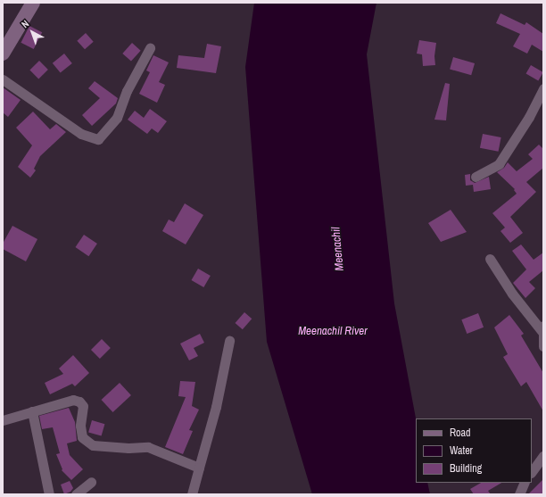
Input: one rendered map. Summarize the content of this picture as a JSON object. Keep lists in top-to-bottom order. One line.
{"water":["Meenachil","Meenachil River"],"legend":["Road","Water","Building"],"north":"top left"}
